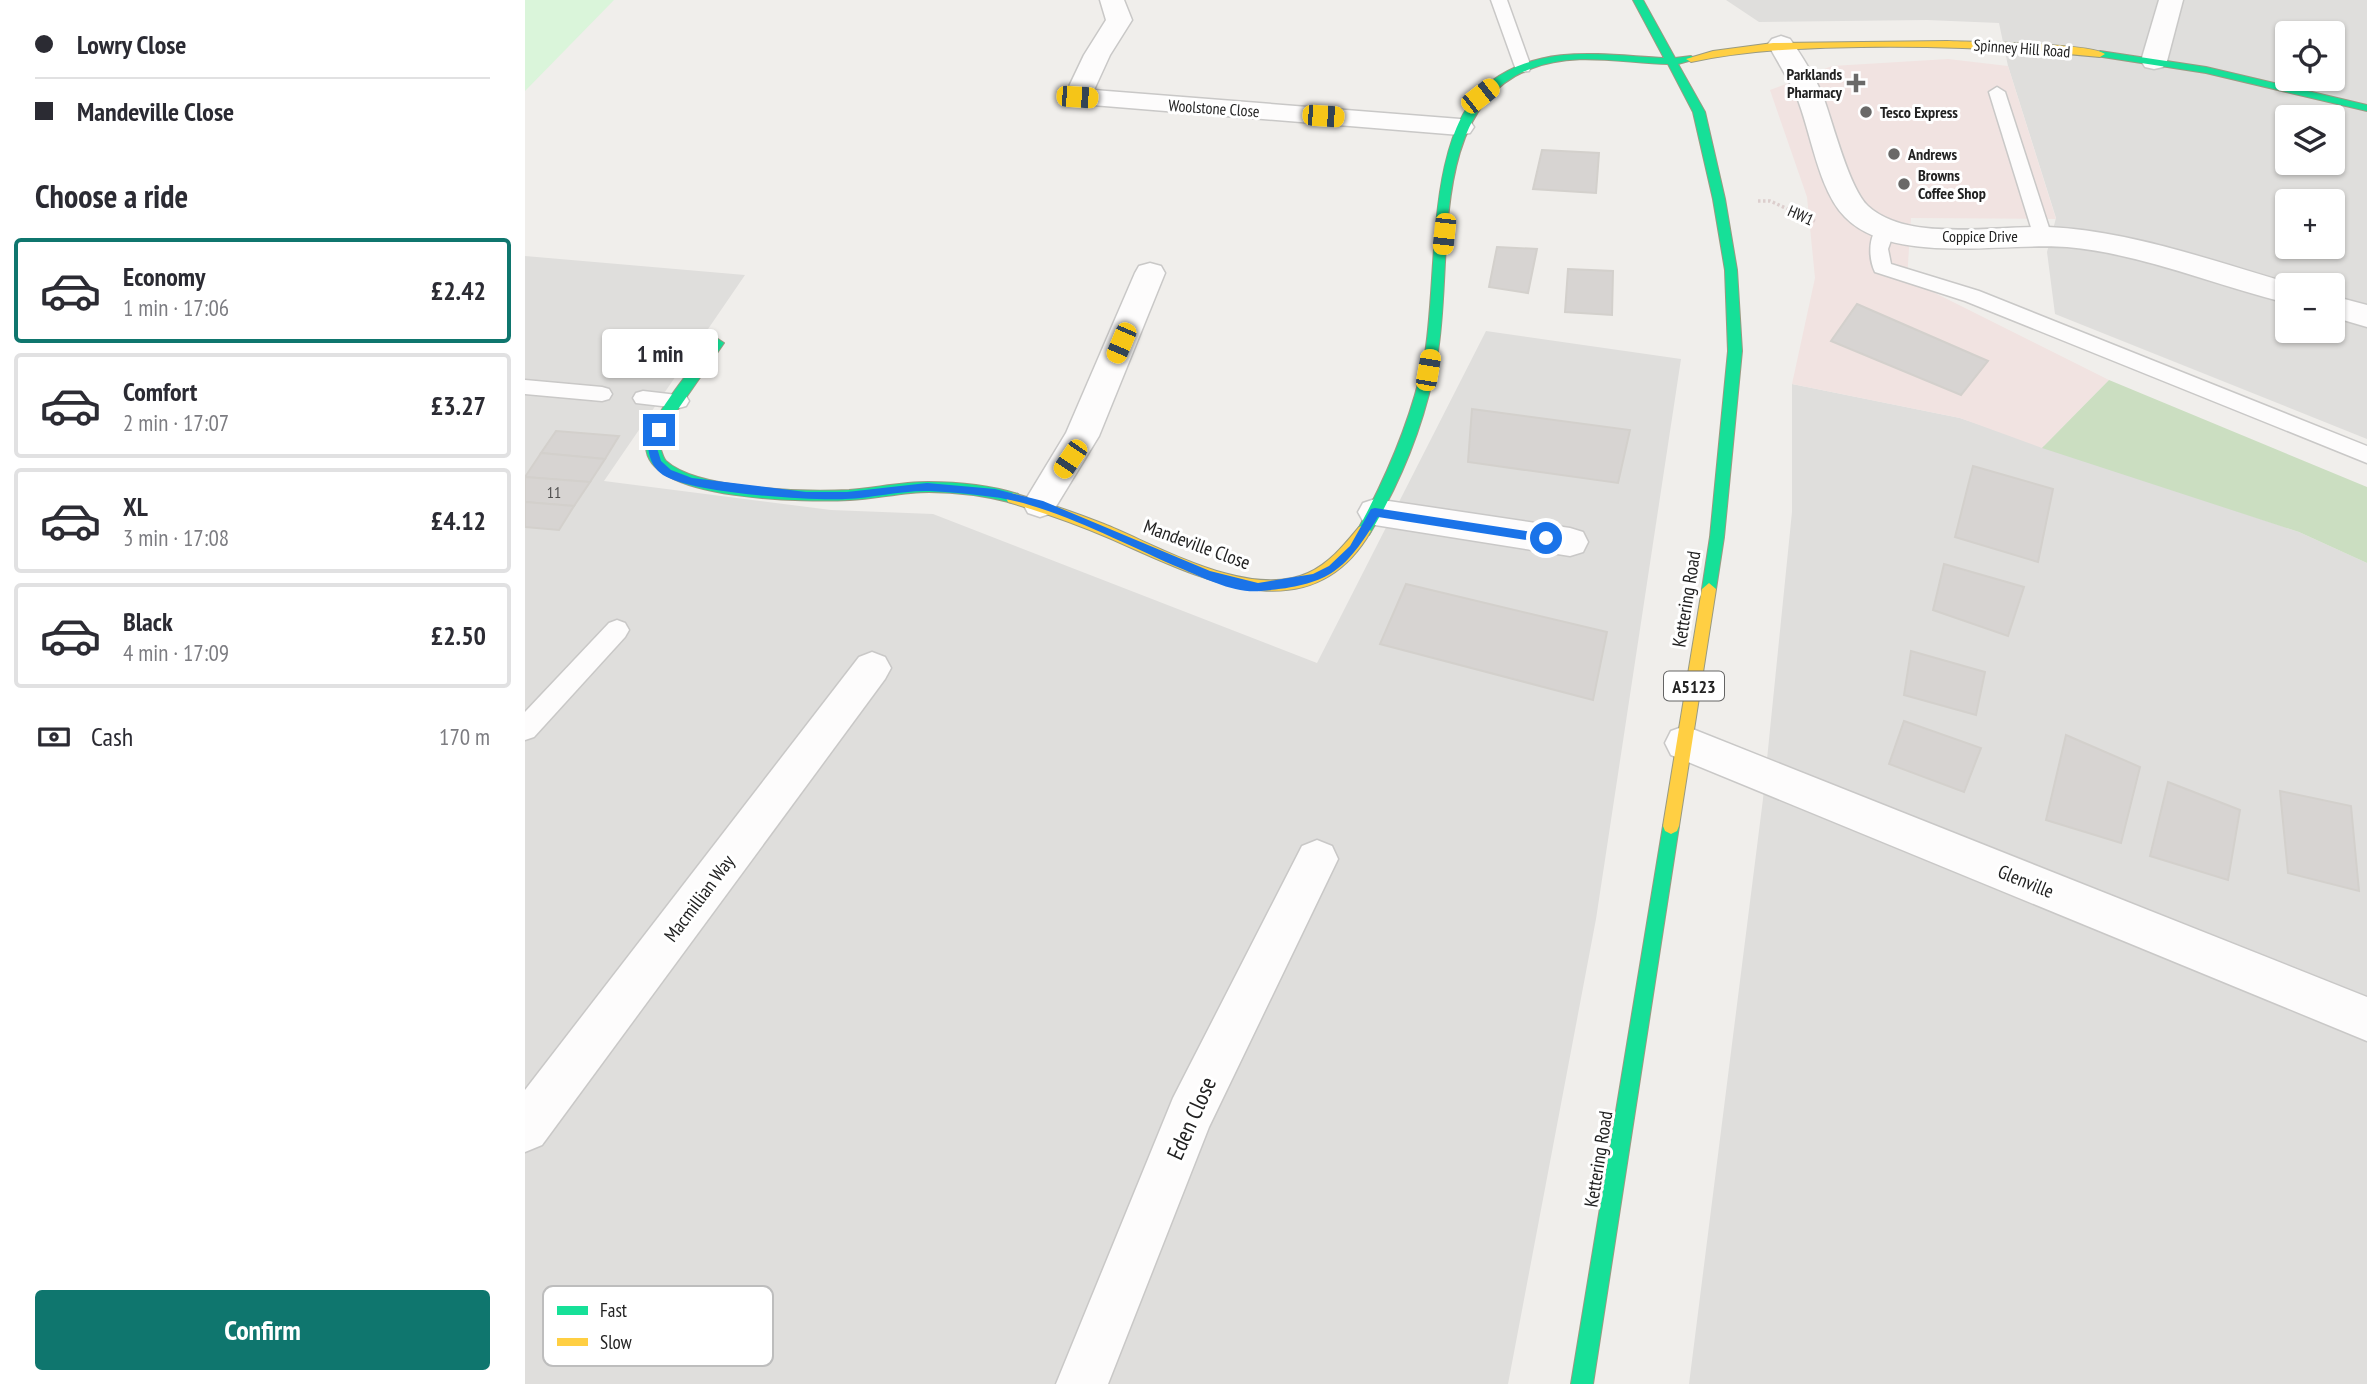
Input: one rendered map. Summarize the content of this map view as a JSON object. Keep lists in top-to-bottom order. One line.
{"streets":{"street":["Spinney Hill Road","Woolstone Close","Coppice Drive","Mandeville Close","Kettering Road","A5123","Glenville","Macmillian Way","Eden Close"],"path":["HW1"]},"crossings":[["Spinney Hill Road","Coppice Drive"],["Spinney Hill Road","Mandeville Close"],["Spinney Hill Road","Kettering Road"],["Woolstone Close","Mandeville Close"],["HW1","Coppice Drive"],["HW1","Kettering Road"],["Mandeville Close","Kettering Road"],["Kettering Road","Glenville"]],"places":{"health":["Parklands Pharmacy"],"other":["Tesco Express","Andrews","Browns Coffee Shop"]},"house_numbers":["11"],"legend":["Fast","Slow"],"page":{"banner":["Lowry Close","Mandeville Close"],"map_buttons":["+","−"],"heading":"Choose a ride","list":[{"name":"Economy","note":"1 min · 17:06","value":"£2.42"},{"name":"Comfort","note":"2 min · 17:07","value":"£3.27"},{"name":"XL","note":"3 min · 17:08","value":"£4.12"},{"name":"Black","note":"4 min · 17:09","value":"£2.50"}],"bubble":"1 min","pay":["Cash","170 m"],"buttons":"Confirm"}}
